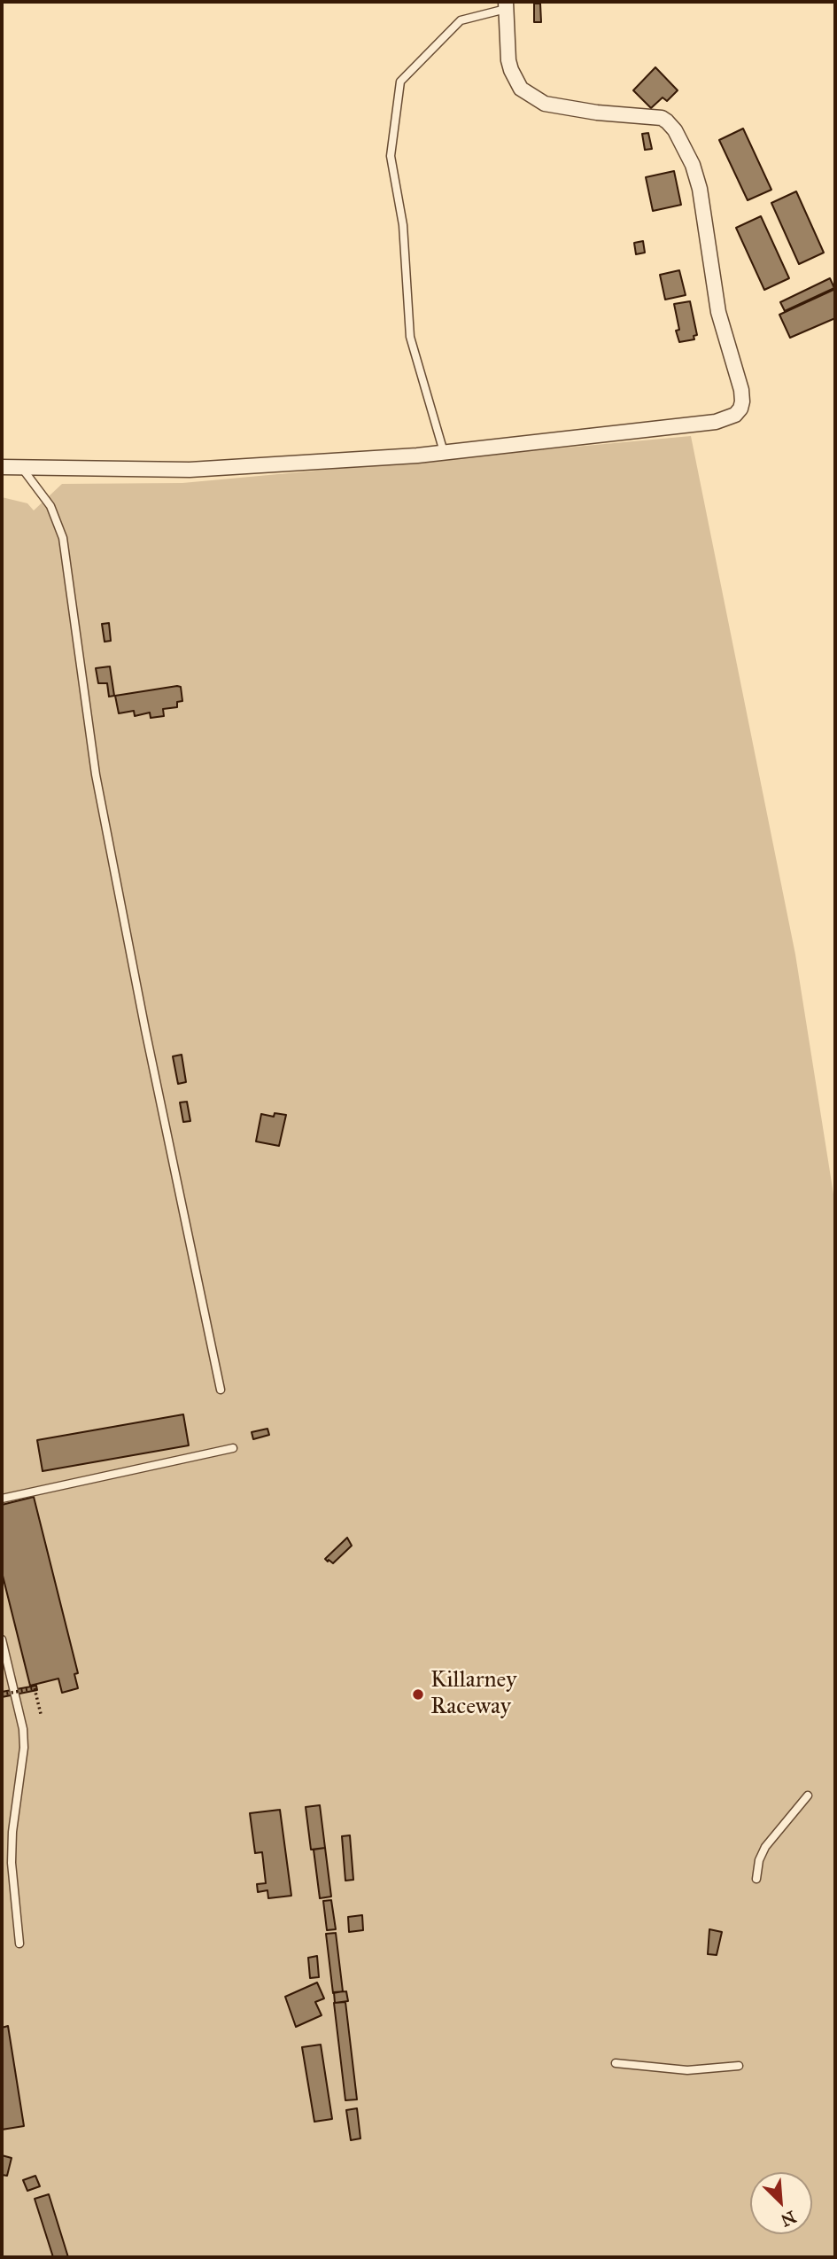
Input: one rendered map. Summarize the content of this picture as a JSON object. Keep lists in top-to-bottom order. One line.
{"places":["Killarney Raceway"],"north":"bottom right"}
